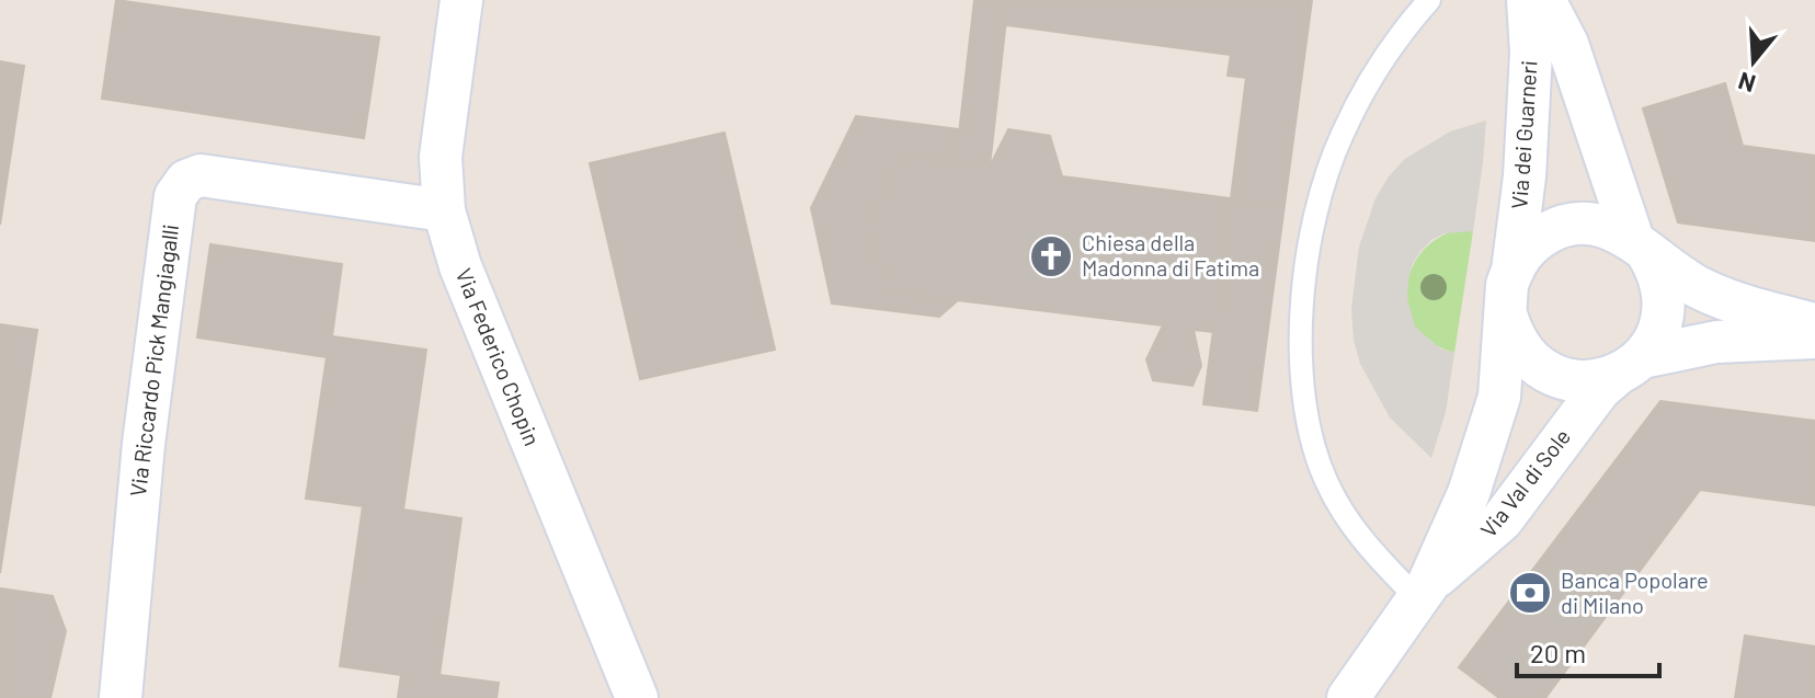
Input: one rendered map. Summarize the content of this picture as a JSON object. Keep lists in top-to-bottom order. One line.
{"streets":{"street":["Via dei Guarneri","Via Federico Chopin","Via Riccardo Pick Mangiagalli","Via Val di Sole"]},"crossings":[["Via dei Guarneri","Via Val di Sole"],["Via Federico Chopin","Via Riccardo Pick Mangiagalli"]],"places":{"church":["Chiesa della Madonna di Fatima"],"bank":["Banca Popolare di Milano"]},"scale_bar":"20 m","north":"bottom"}
